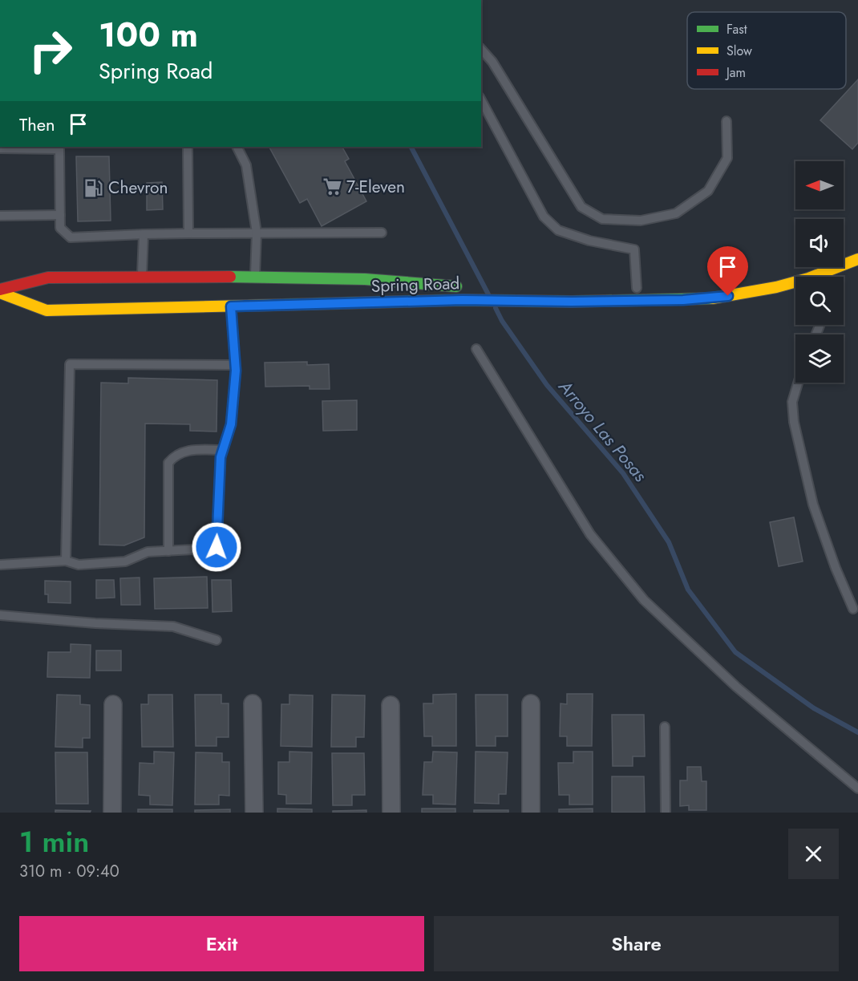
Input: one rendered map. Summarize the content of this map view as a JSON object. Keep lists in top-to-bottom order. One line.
{"streets":{"main road":["Spring Road"]},"water":["Arroyo Las Posas"],"places":{"supermarket":["7-Eleven"],"fuel station":["Chevron"]},"legend":["Fast","Slow","Jam"],"north":"left","page":{"turn":["100 m","Spring Road"],"then":"Then","heading":["1 min","310 m · 09:40"],"buttons":["Exit","Share"]}}
